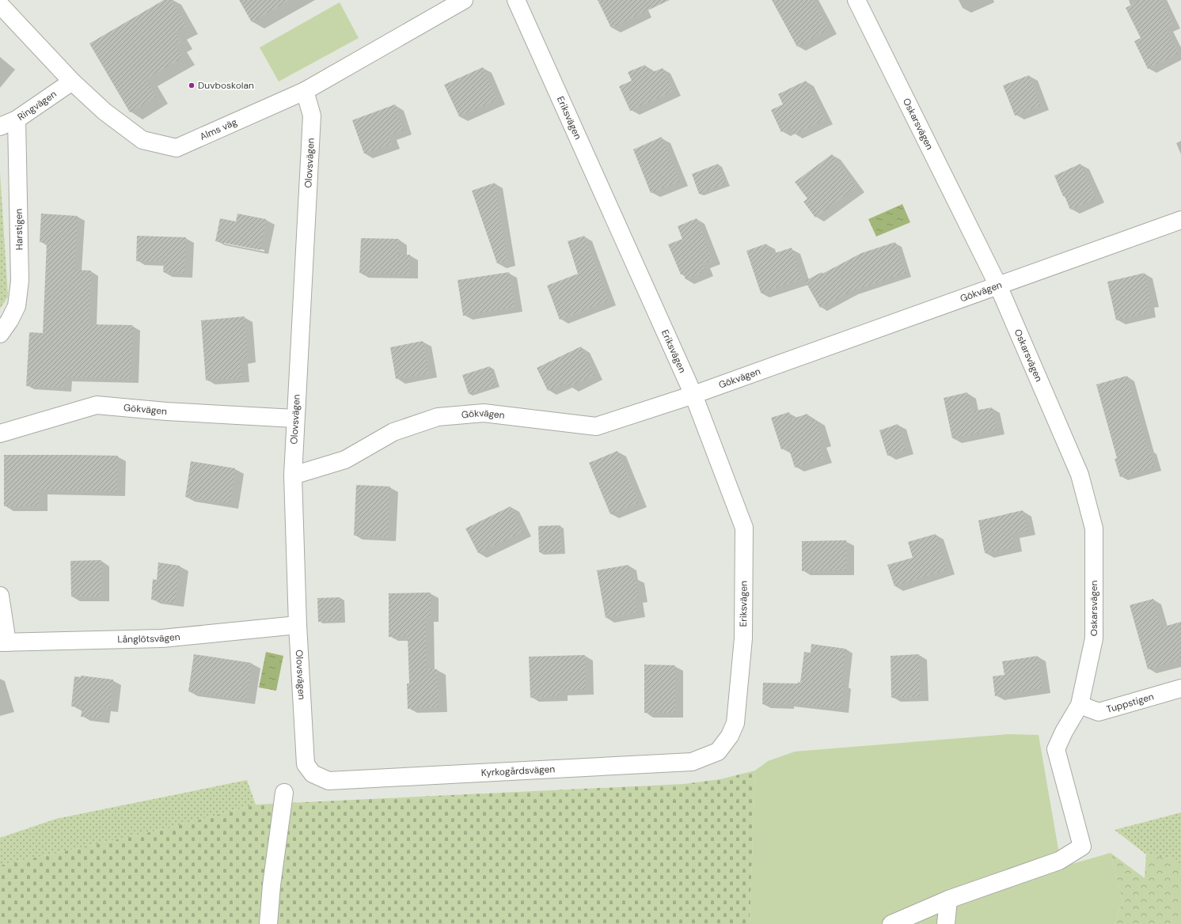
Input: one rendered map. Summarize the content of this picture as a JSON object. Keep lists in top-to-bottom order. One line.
{"streets":{"street":["Ringvägen","Eriksvägen","Oskarsvägen","Alms väg","Olovsvägen","Harstigen","Gökvägen","Långlötsvägen","Tuppstigen","Kyrkogårdsvägen"]},"crossings":[["Ringvägen","Alms väg"],["Ringvägen","Harstigen"],["Eriksvägen","Gökvägen"],["Eriksvägen","Kyrkogårdsvägen"],["Oskarsvägen","Gökvägen"],["Oskarsvägen","Tuppstigen"],["Alms väg","Olovsvägen"],["Olovsvägen","Gökvägen"],["Olovsvägen","Långlötsvägen"],["Olovsvägen","Kyrkogårdsvägen"]],"places":["Duvboskolan"]}
